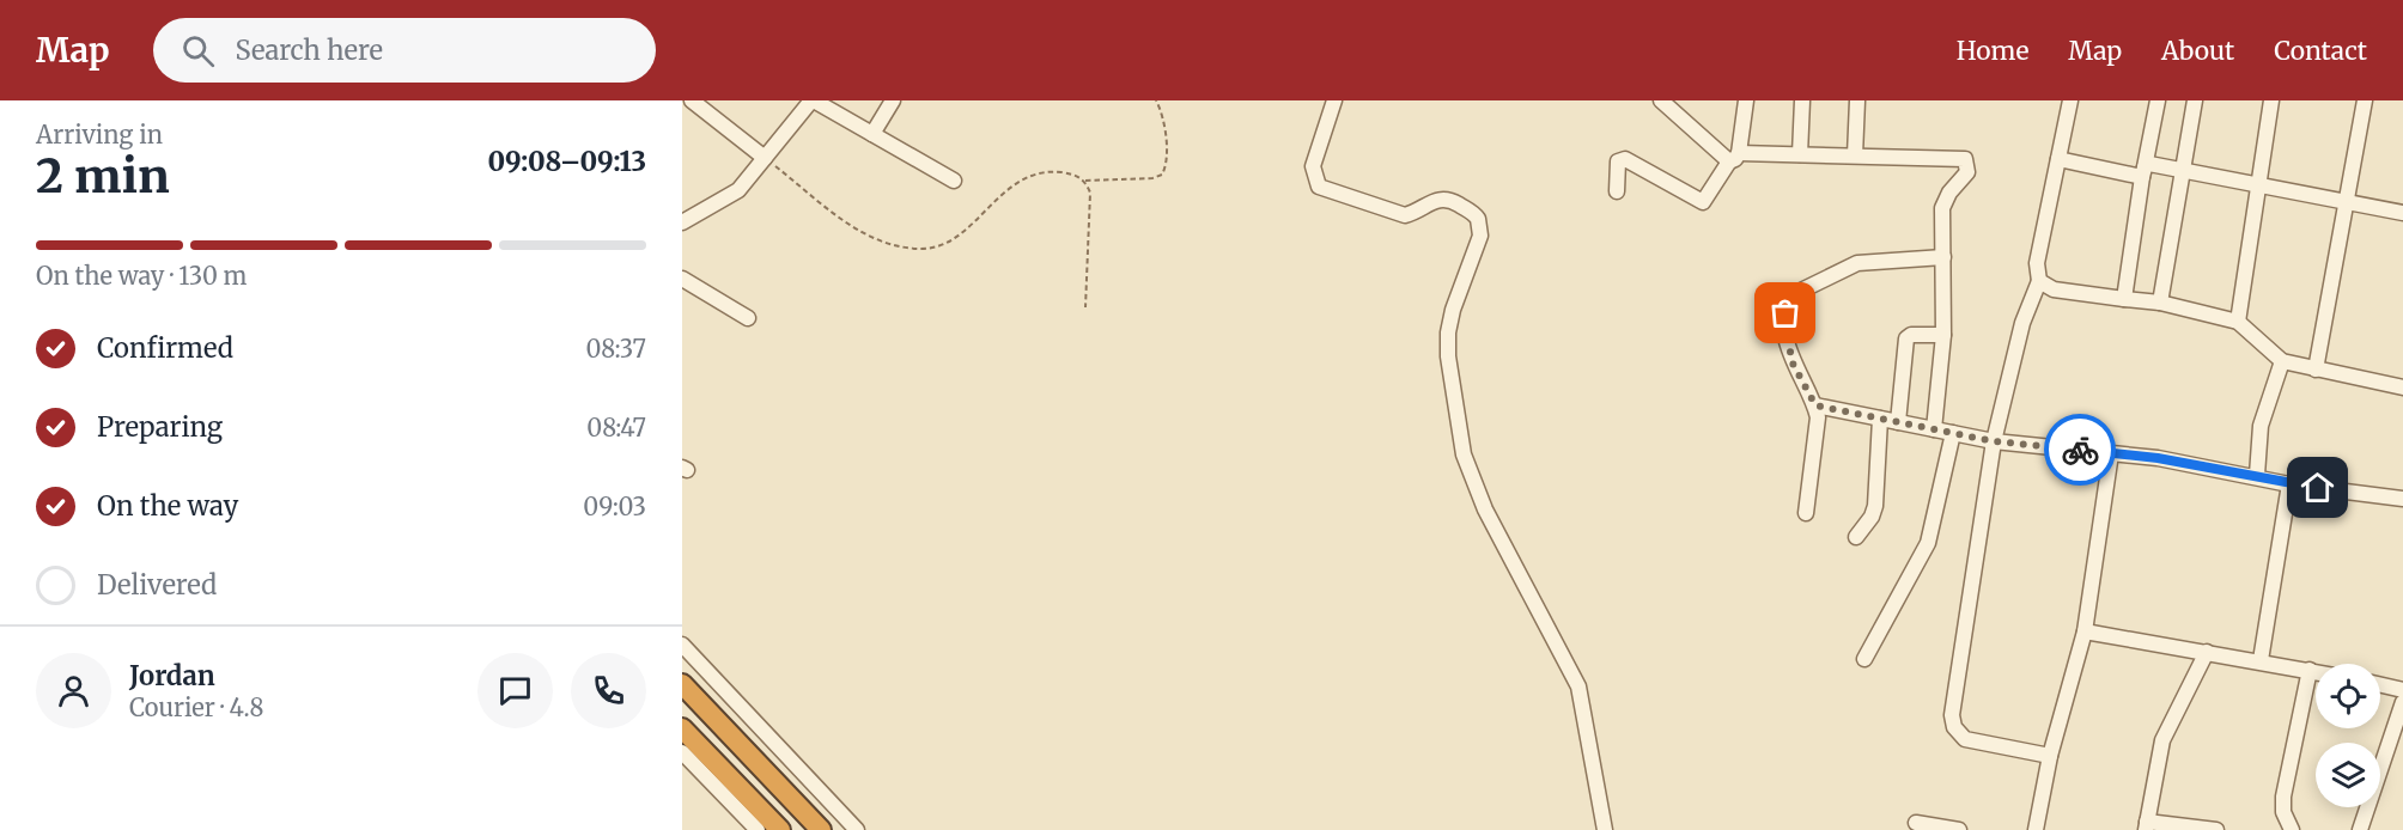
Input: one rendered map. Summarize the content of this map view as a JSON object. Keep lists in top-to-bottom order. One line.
{"page":{"header":"Map","search":"Search here","nav":["Home","Map","About","Contact"],"heading":["2 min","Arriving in","09:08–09:13"],"panel":["Jordan","Courier · 4.8"],"bar":"On the way · 130 m","list":[["Confirmed","08:37"],["Preparing","08:47"],["On the way","09:03"],"Delivered"]}}
